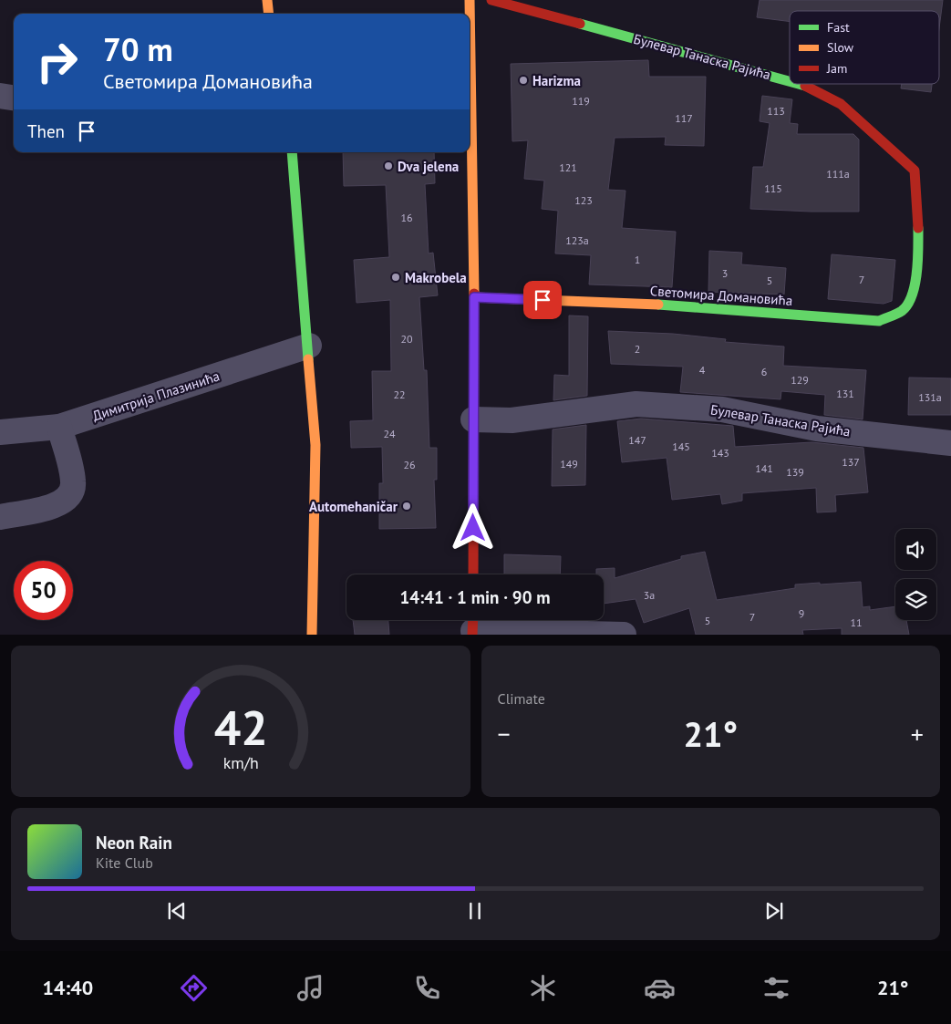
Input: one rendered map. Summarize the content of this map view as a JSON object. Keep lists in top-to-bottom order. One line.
{"streets":{"street":["Булевар Танаска Рајића","Светомира Домановића","Димитрија Плазинића"]},"crossings":[["Булевар Танаска Рајића","Светомира Домановића"]],"places":["Harizma","Dva jelena","Makrobela","Automehaničar"],"house_numbers":["119","113","117","121","111a","115","123","16","123a","1","3","7","5","20","2","4","6","129","131","22","131a","24","147","145","143","137","149","26","141","139","3a","9","7","5","11"],"legend":["Fast","Slow","Jam"],"page":{"turn":["70 m","Светомира Домановића"],"then":"Then","limit":"50","trip":"14:41 · 1 min · 90 m","tile":"Climate","heat":["−","21°","+"],"song":["Neon Rain","Kite Club"],"tabs":["14:40","21°"],"gauge":["42","km/h"]}}
